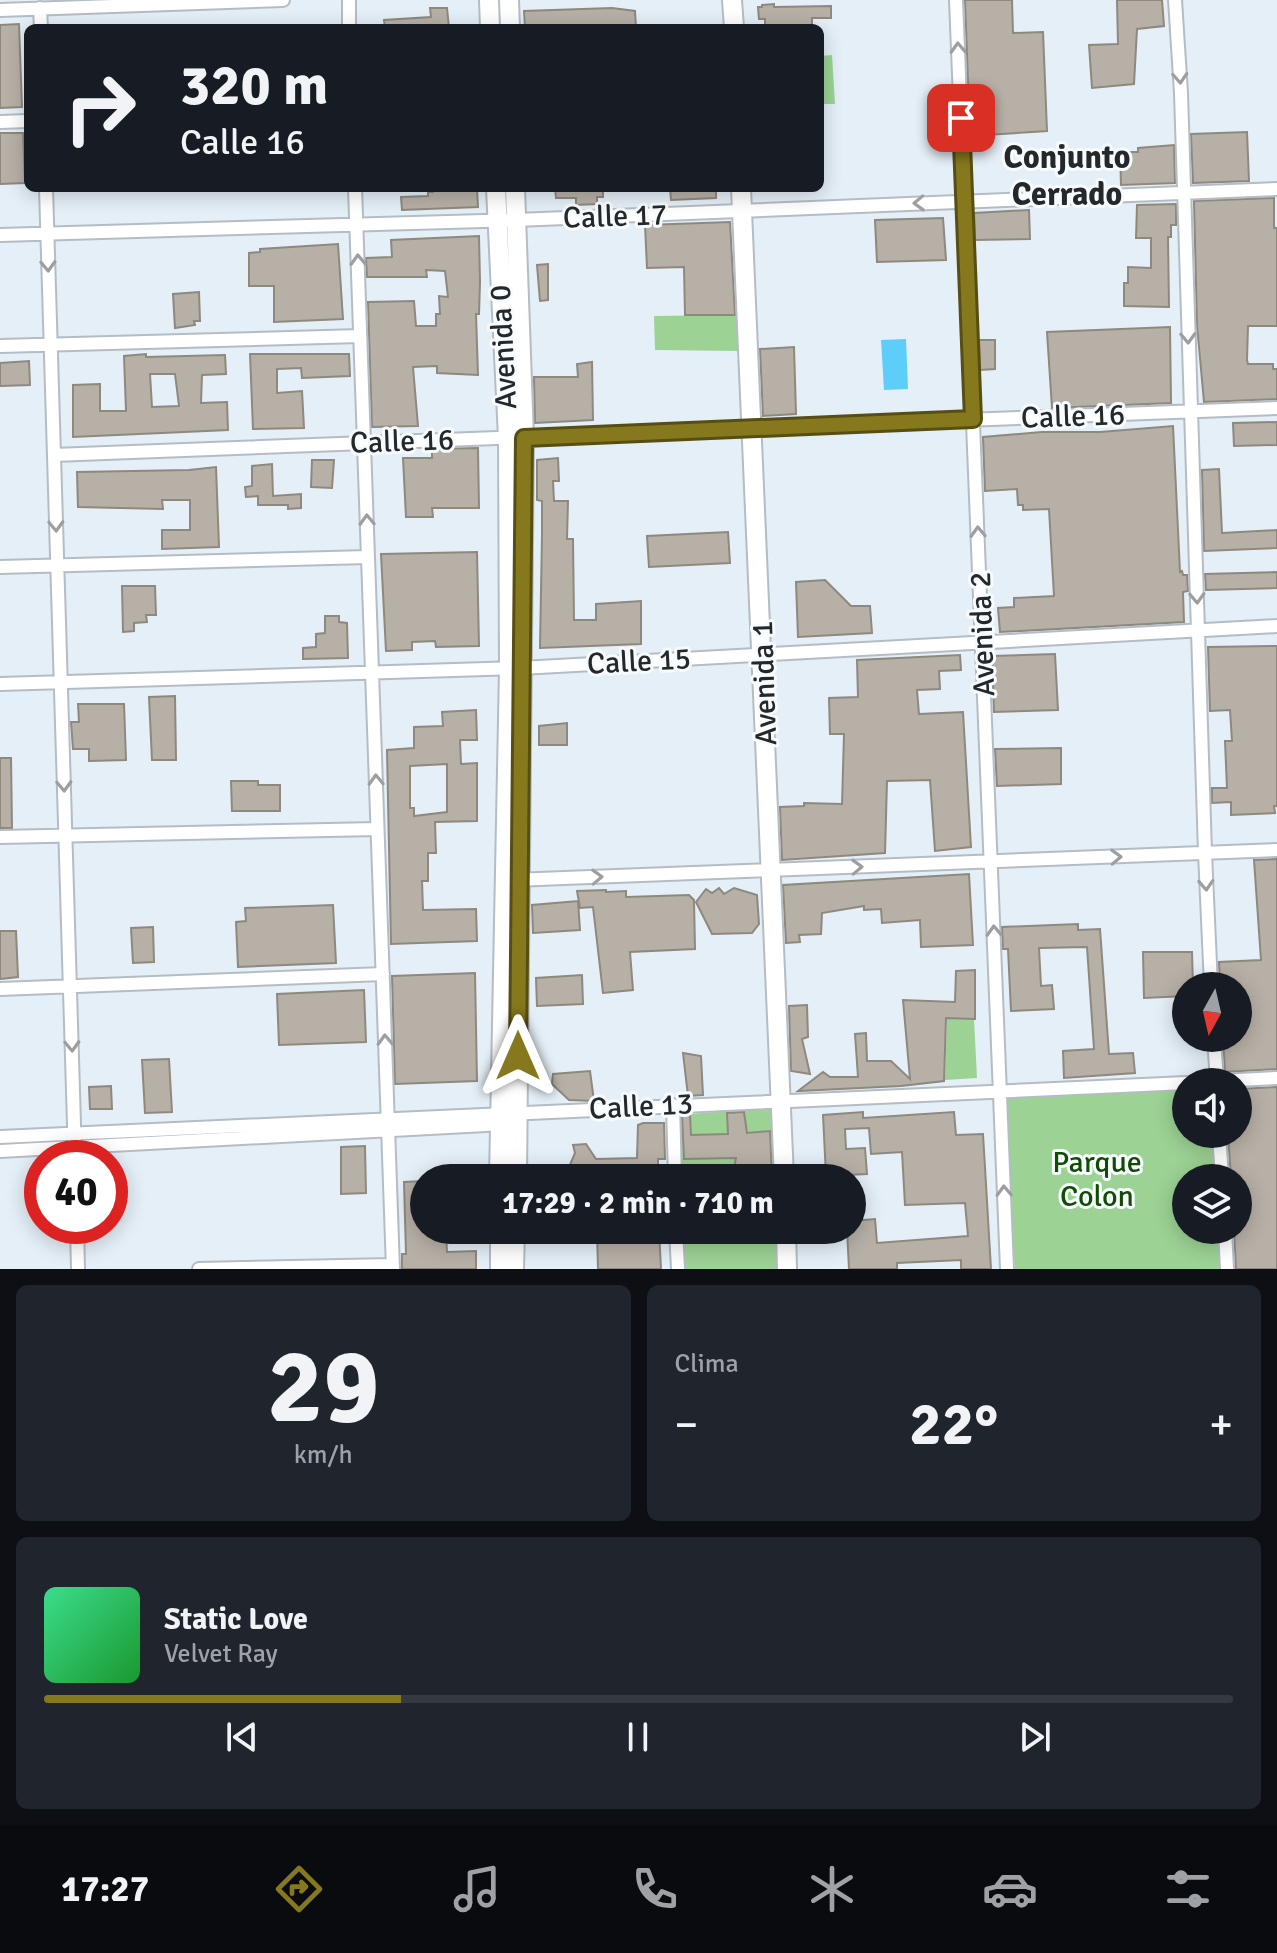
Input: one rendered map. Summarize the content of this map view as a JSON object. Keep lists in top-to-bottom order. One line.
{"streets":{"street":["Calle 17","Avenida 0","Calle 16","Avenida 2","Calle 15","Avenida 1","Calle 13"]},"crossings":[["Calle 17","Avenida 0"],["Calle 17","Avenida 2"],["Calle 17","Avenida 1"],["Avenida 0","Calle 16"],["Avenida 0","Calle 15"],["Avenida 0","Calle 13"],["Calle 16","Avenida 2"],["Calle 16","Avenida 1"],["Avenida 2","Calle 15"],["Avenida 2","Calle 13"],["Calle 15","Avenida 1"],["Avenida 1","Calle 13"]],"one_way":["Avenida 2"],"districts":["Conjunto Cerrado"],"parks":["Parque Colon"],"north":"bottom","page":{"turn":["320 m","Calle 16"],"limit":"40","trip":"17:29 · 2 min · 710 m","tile":[["29","km/h"],"Clima"],"heat":["−","22°","+"],"song":["Static Love","Velvet Ray"],"tabs":"17:27"}}
